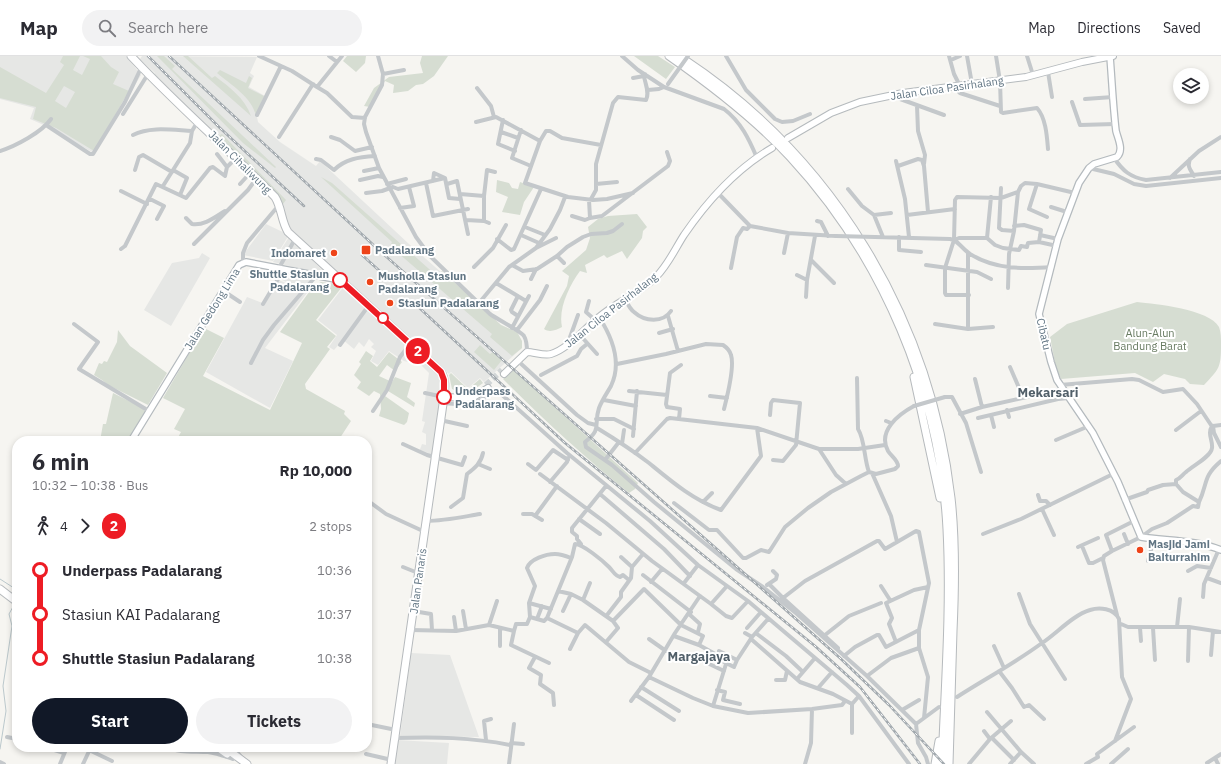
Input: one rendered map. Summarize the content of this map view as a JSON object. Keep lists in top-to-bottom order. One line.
{"streets":{"highway":["Jalan Cihaliwung","Jalan Panaris"],"main road":["Jalan Ciloa Pasirhalang"],"street":["Jalan Gedong Lima","Cibatu"]},"crossings":[["Jalan Cihaliwung","Jalan Gedong Lima"],["Jalan Cihaliwung","Jalan Panaris"]],"districts":["Mekarsari","Margajaya"],"parks":["Alun-Alun Bandung Barat"],"places":{"transit":["Padalarang"],"other":["Indomaret","Shuttle Stasiun Padalarang","Musholla Stasiun Padalarang","Stasiun Padalarang","Underpass Padalarang","Masjid Jami Baiturrahim"]},"lines":["bus line 2"],"page":{"header":"Map","search":"Search here","nav":["Map","Directions","Saved"],"on_map":"2","heading":["6 min","10:32 – 10:38 · Bus","Rp 10,000"],"legs":["4","2","2 stops"],"list":[{"name":"Underpass Padalarang","value":"10:36"},{"name":"Stasiun KAI Padalarang","value":"10:37"},{"name":"Shuttle Stasiun Padalarang","value":"10:38"}],"buttons":["Start","Tickets"]}}
